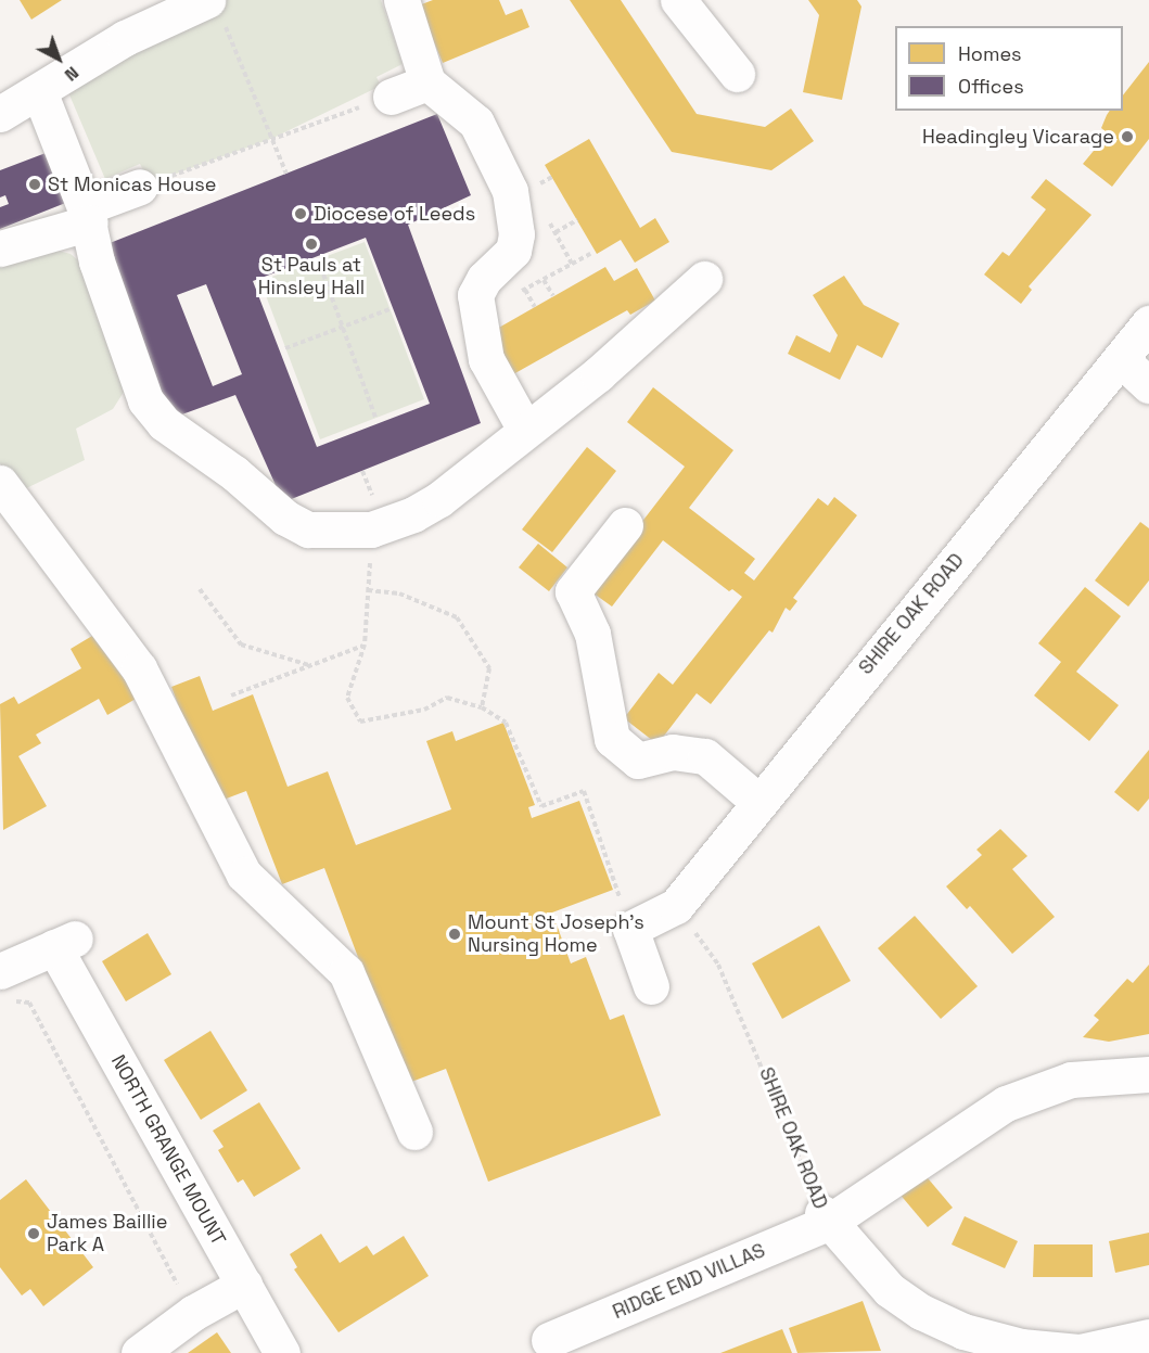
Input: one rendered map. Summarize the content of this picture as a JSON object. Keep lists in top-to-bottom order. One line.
{"streets":{"street":["SHIRE OAK ROAD","NORTH GRANGE MOUNT","RIDGE END VILLAS"]},"crossings":[["SHIRE OAK ROAD","RIDGE END VILLAS"]],"places":["Headingley Vicarage","St Monicas House","Diocese of Leeds","St Pauls at Hinsley Hall","Mount St Joseph's Nursing Home","James Baillie Park A"],"legend":["Homes","Offices"],"north":"bottom right"}
